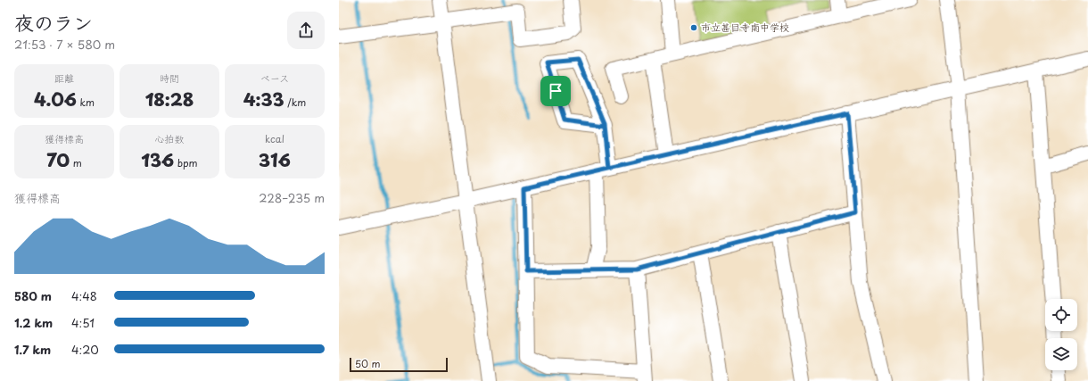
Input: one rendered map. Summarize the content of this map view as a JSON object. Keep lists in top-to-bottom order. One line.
{"places":["市立甚目寺南中学校"],"scale_bar":"50 m","page":{"heading":["夜のラン","21:53 · 7 × 580 m"],"stats":[["距離","4.06 km"],["時間","18:28"],["ペース","4:33 /km"],["獲得標高","70 m"],["心拍数","136 bpm"],["kcal","316"]],"chart":["獲得標高","228–235 m"],"list":[{"name":"580 m","note":"4:48"},{"name":"1.2 km","note":"4:51"},{"name":"1.7 km","note":"4:20"}],"scale":"50 m"}}
